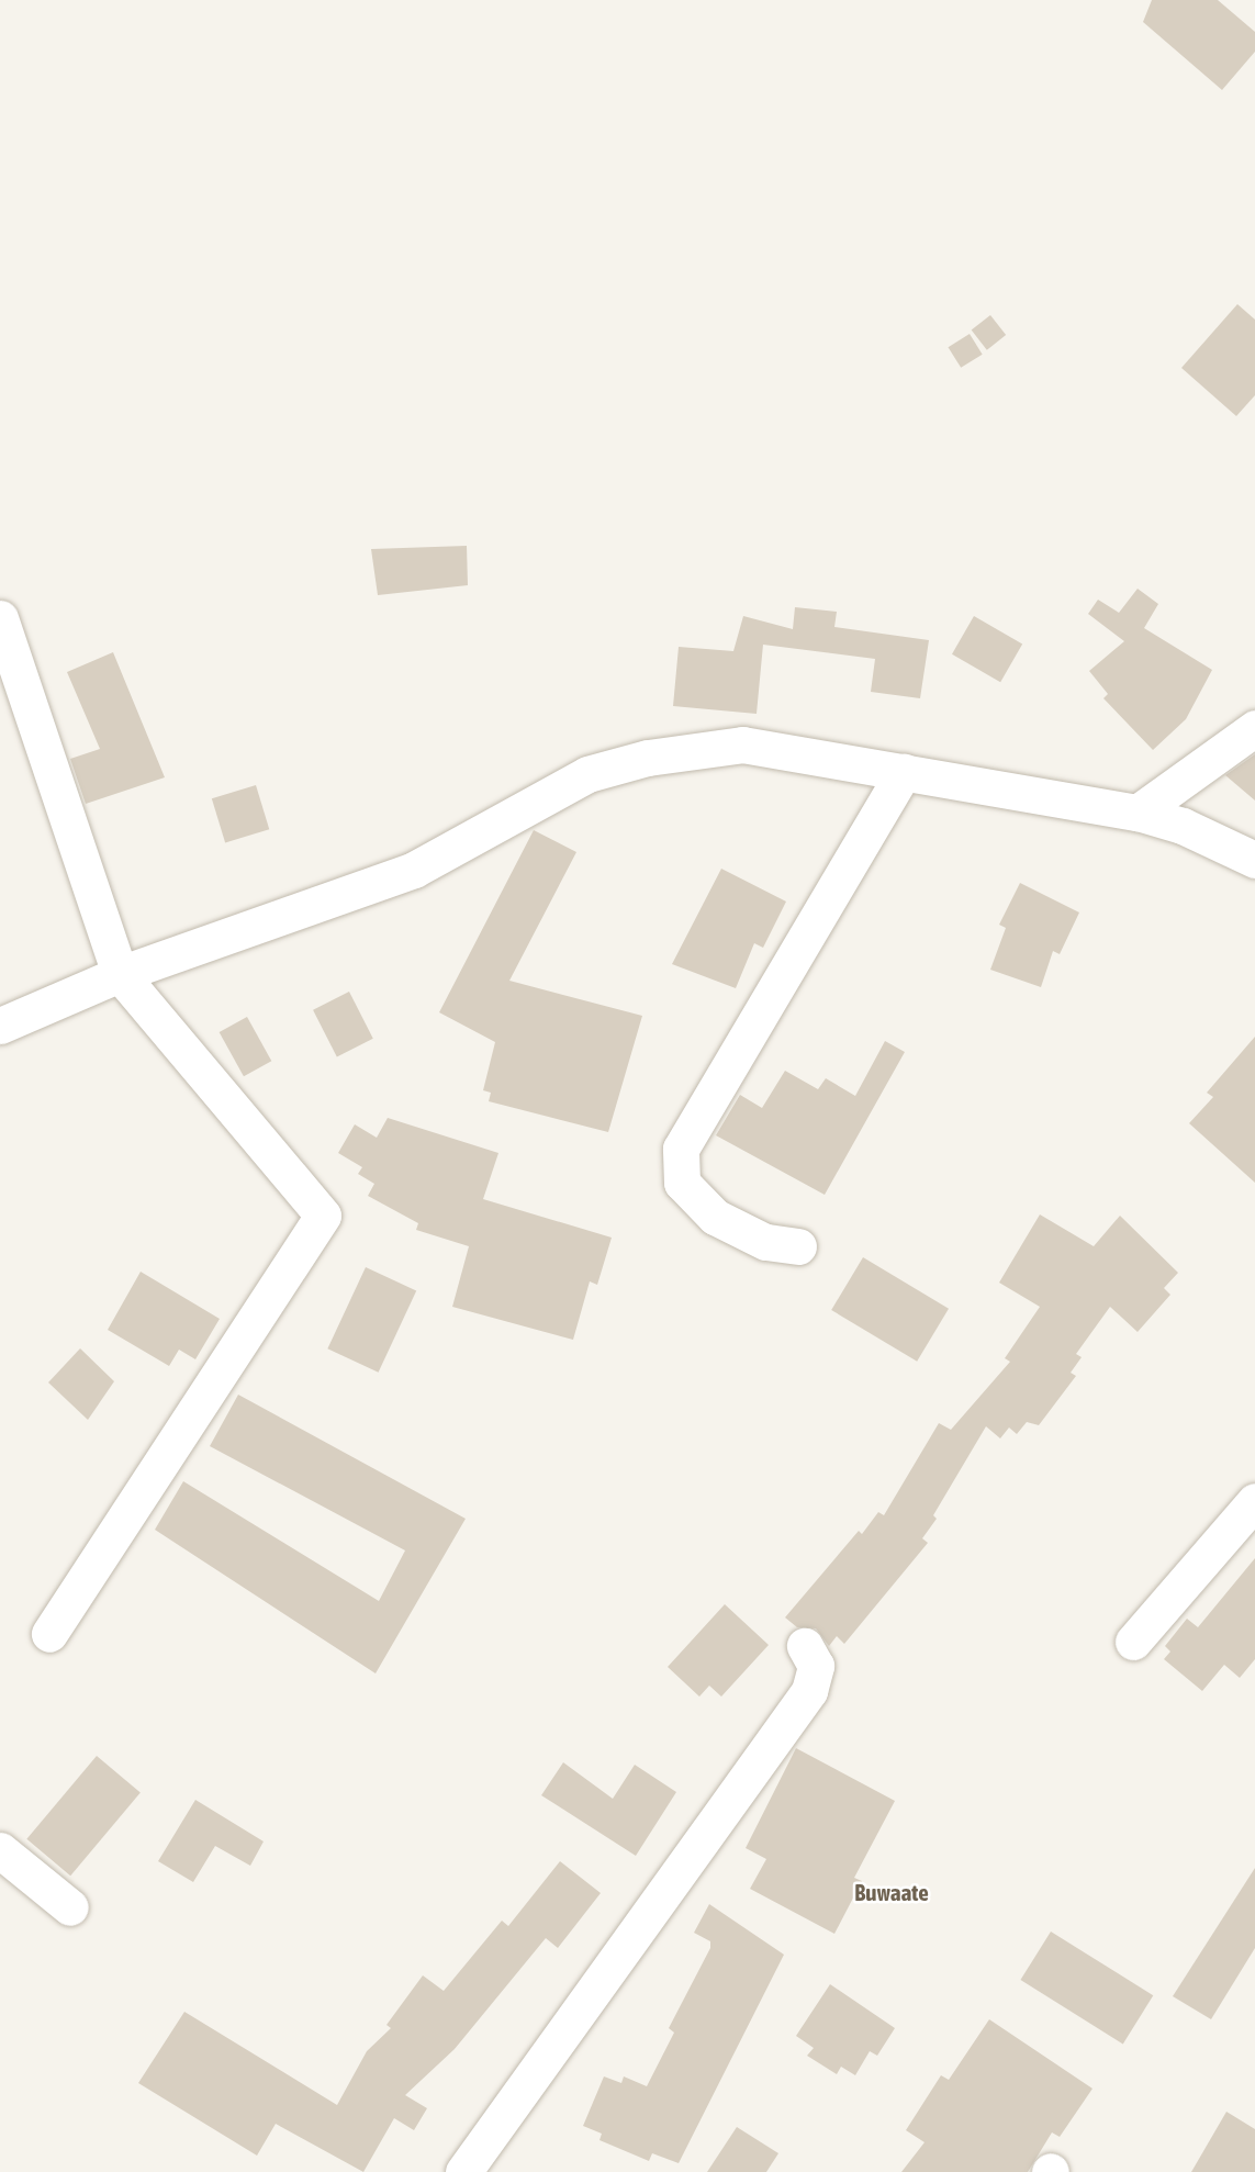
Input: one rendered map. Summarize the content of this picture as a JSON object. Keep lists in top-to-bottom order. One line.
{"districts":["Buwaate"]}
